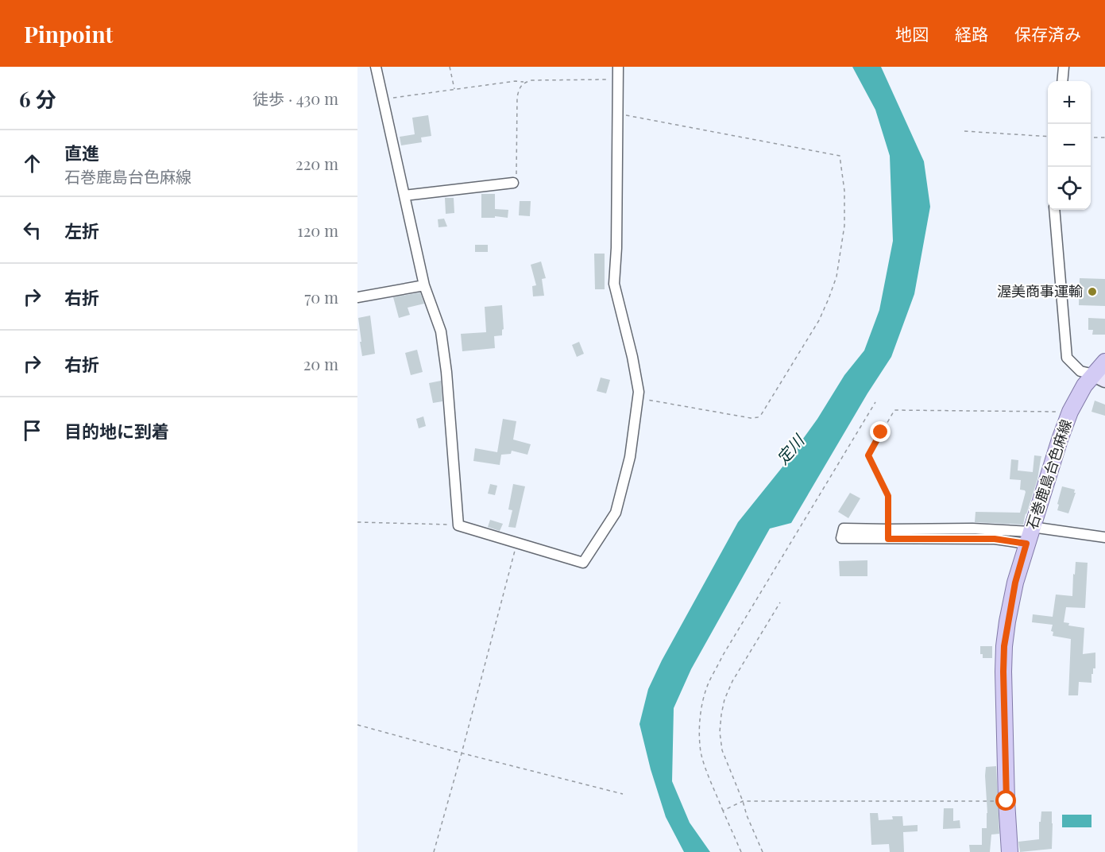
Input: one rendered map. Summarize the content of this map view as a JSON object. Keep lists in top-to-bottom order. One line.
{"streets":{"main road":["石巻鹿島台色麻線"]},"water":["定川"],"places":["渥美商事運輸"],"page":{"header":"Pinpoint","nav":["地図","経路","保存済み"],"heading":["6 分","徒歩 · 430 m"],"map_buttons":["+","−"],"list":[["直進","石巻鹿島台色麻線","220 m"],["左折","120 m"],["右折","70 m"],["右折","20 m"],"目的地に到着"]}}
